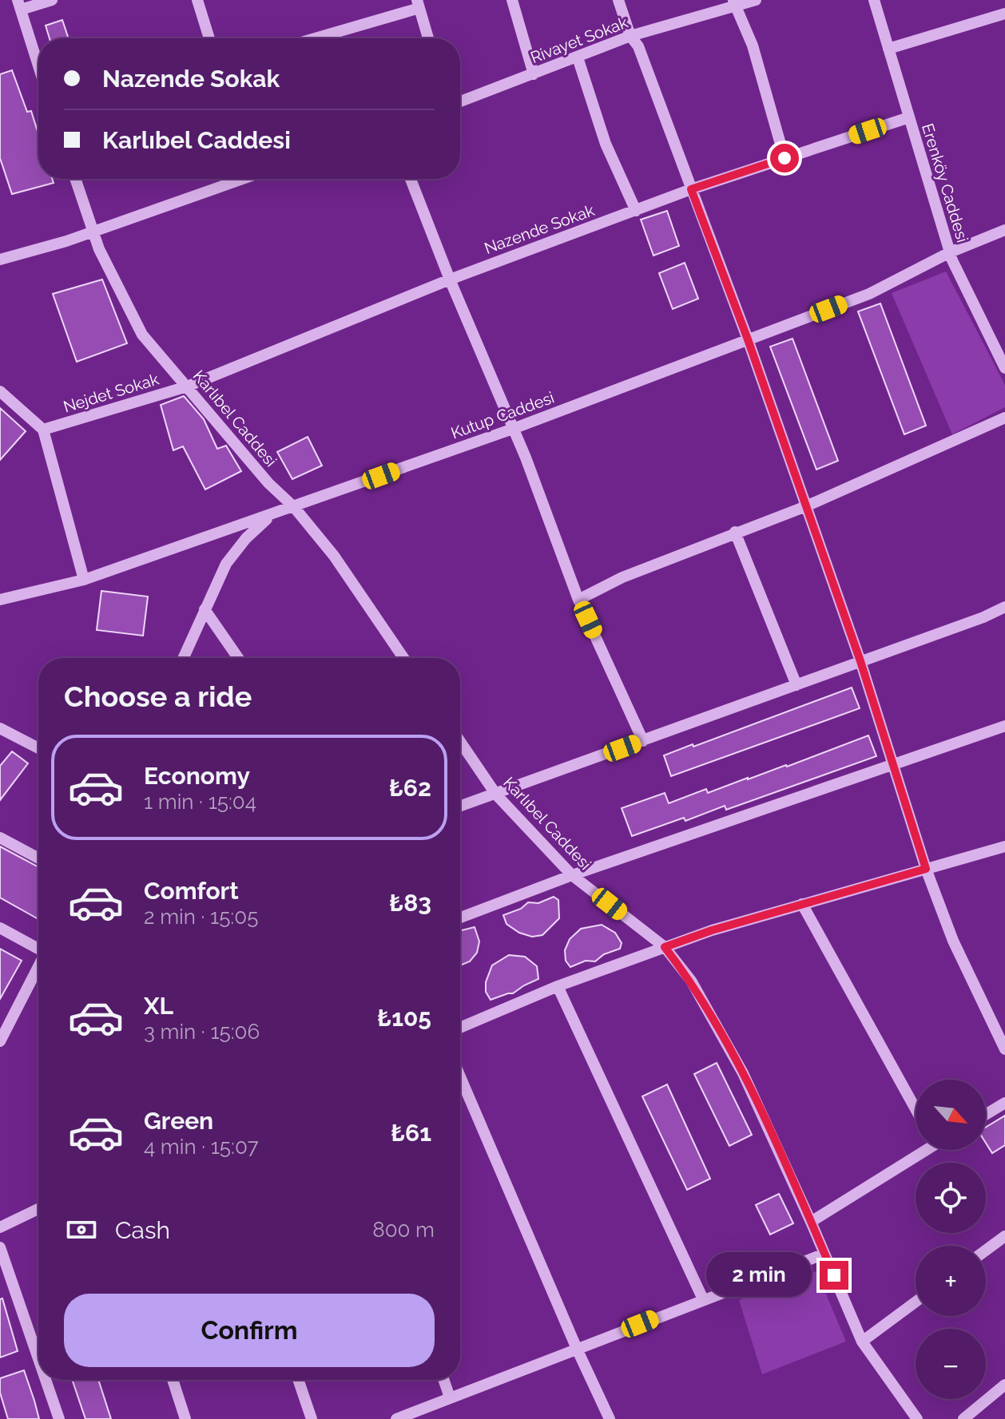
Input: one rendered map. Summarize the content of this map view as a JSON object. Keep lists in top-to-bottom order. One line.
{"streets":{"street":["Rivayet Sokak","Erenköy Caddesi","Nazende Sokak","Nejdet Sokak","Kutup Caddesi","Karlıbel Caddesi"]},"crossings":[["Erenköy Caddesi","Nazende Sokak"],["Erenköy Caddesi","Kutup Caddesi"],["Nazende Sokak","Nejdet Sokak"],["Nazende Sokak","Karlıbel Caddesi"],["Nejdet Sokak","Karlıbel Caddesi"],["Kutup Caddesi","Karlıbel Caddesi"]],"north":"bottom right","page":{"banner":["Nazende Sokak","Karlıbel Caddesi"],"heading":"Choose a ride","list":[{"name":"Economy","note":"1 min · 15:04","value":"₺62"},{"name":"Comfort","note":"2 min · 15:05","value":"₺83"},{"name":"XL","note":"3 min · 15:06","value":"₺105"},{"name":"Green","note":"4 min · 15:07","value":"₺61"}],"map_buttons":["+","−"],"pay":["Cash","800 m"],"bubble":"2 min","buttons":"Confirm"}}
